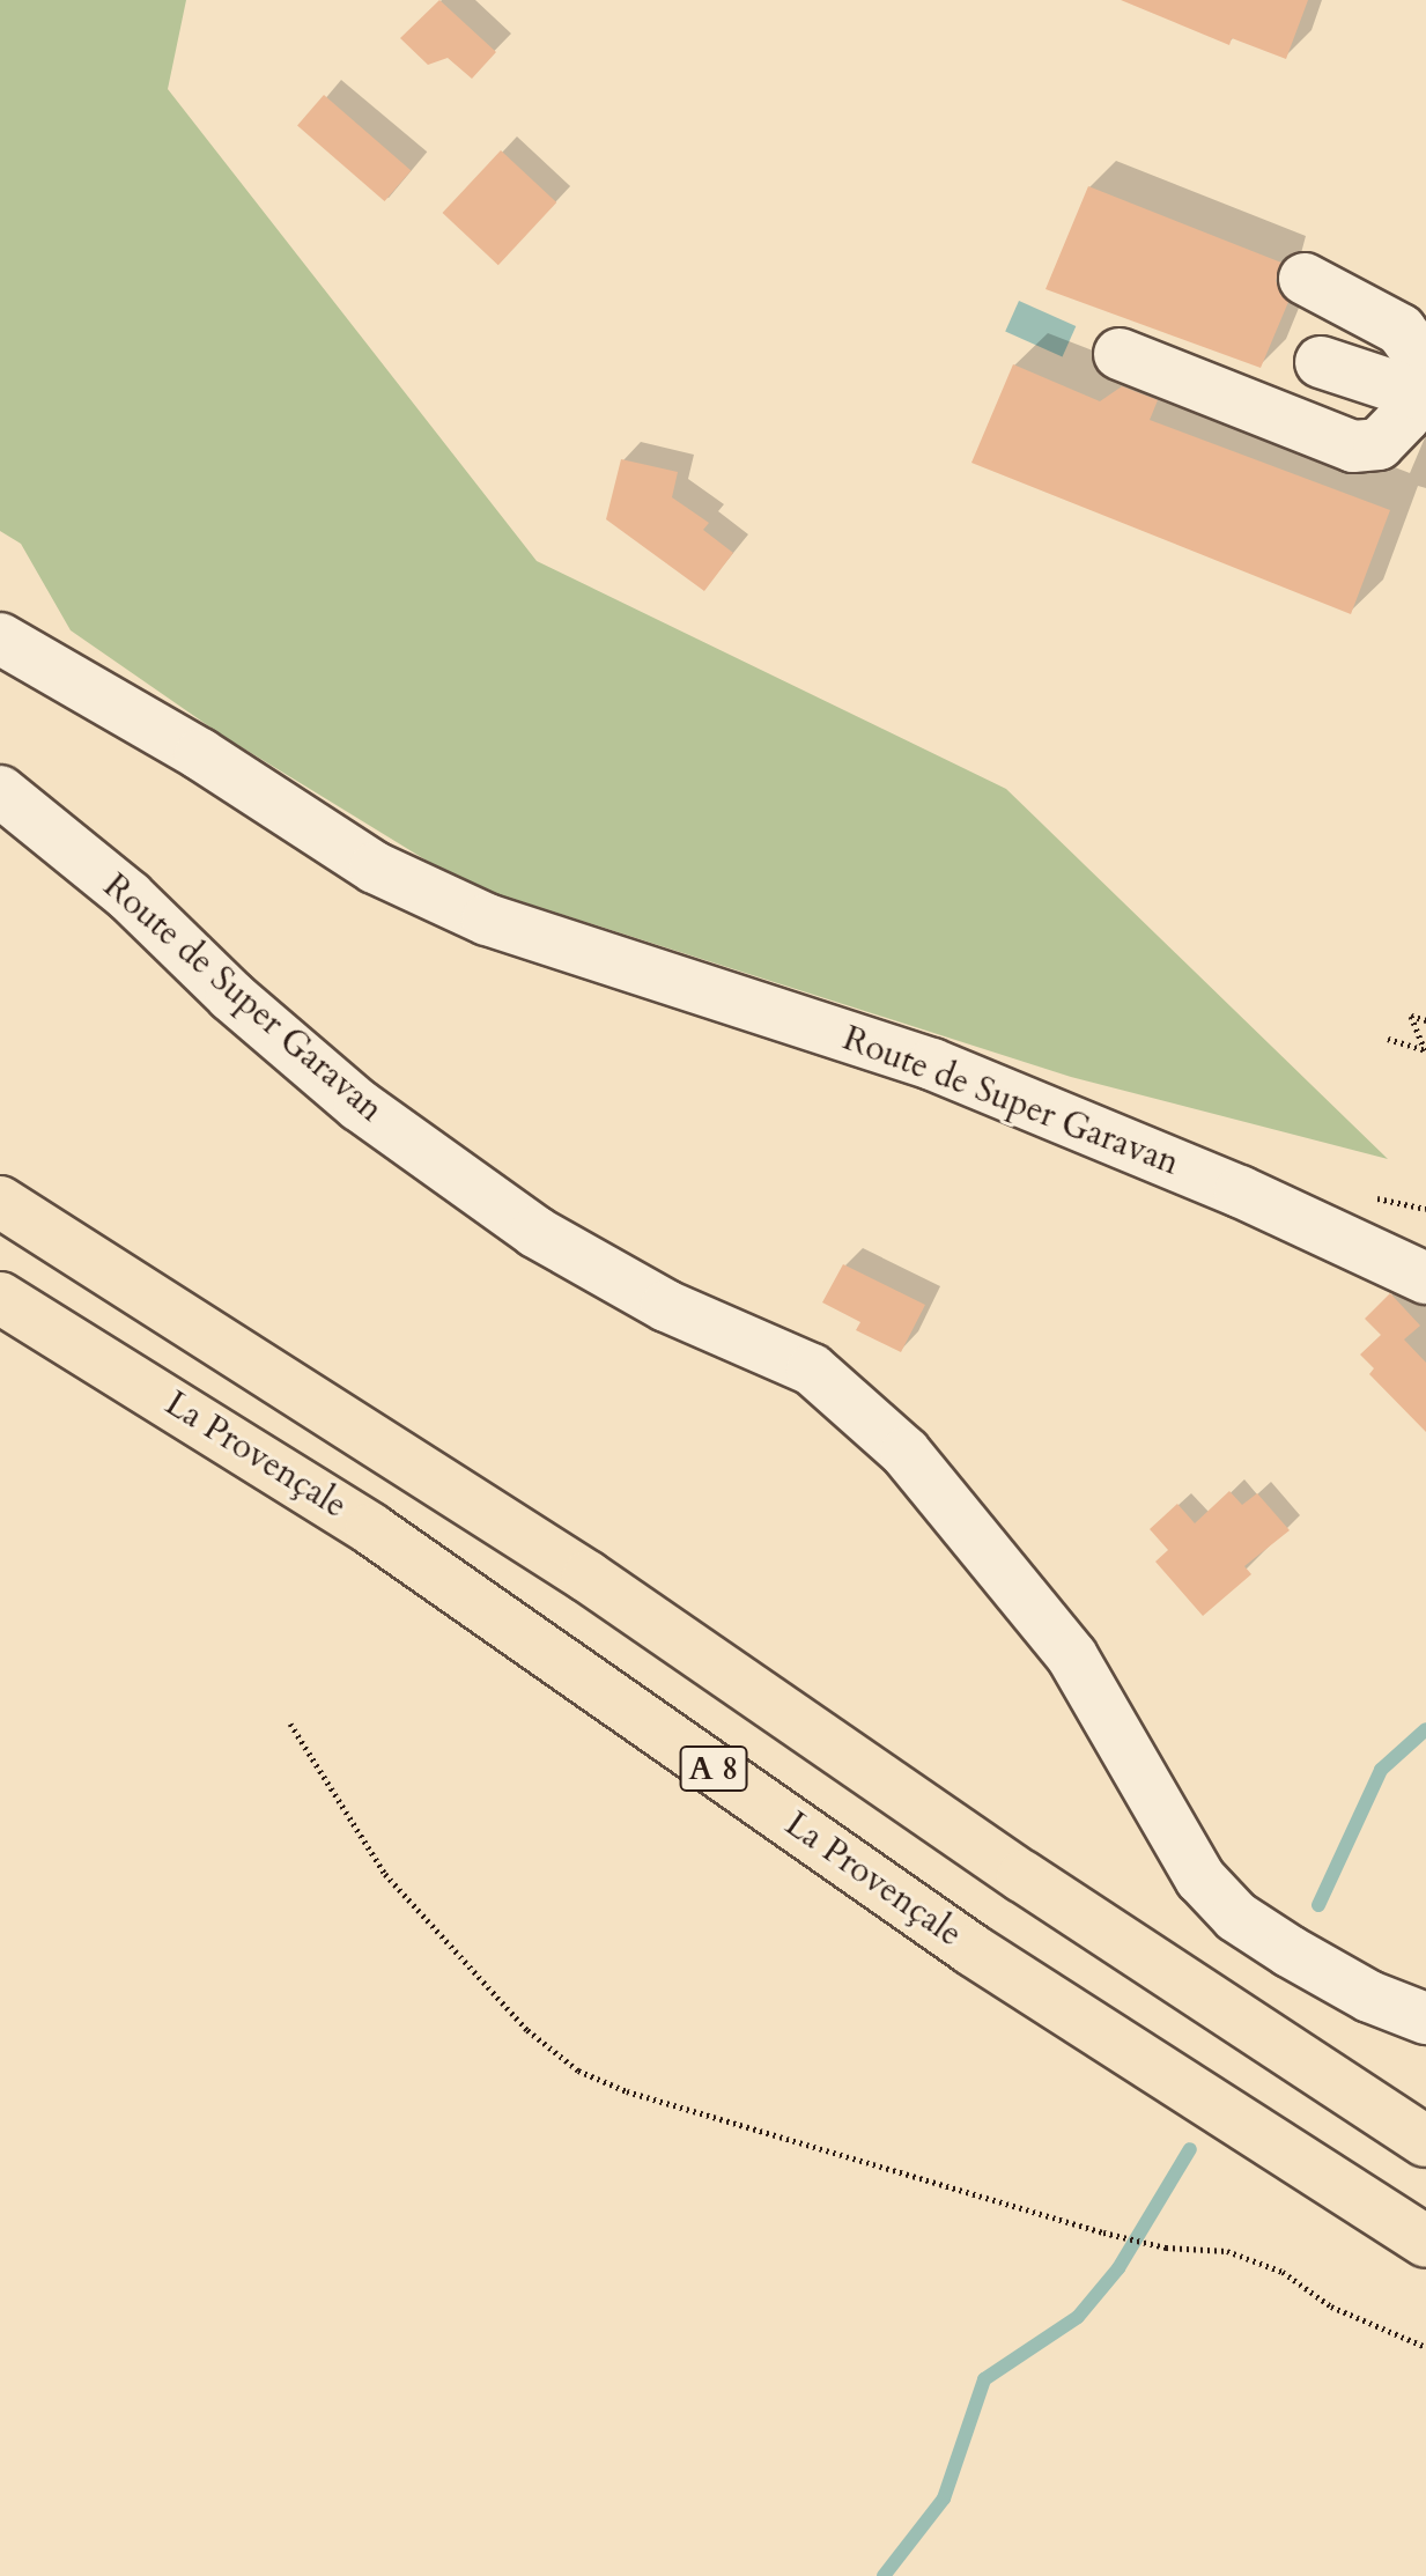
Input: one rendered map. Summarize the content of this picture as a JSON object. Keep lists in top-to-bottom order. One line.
{"streets":{"highway":["La Provençale","A 8"],"street":["Route de Super Garavan"]}}
